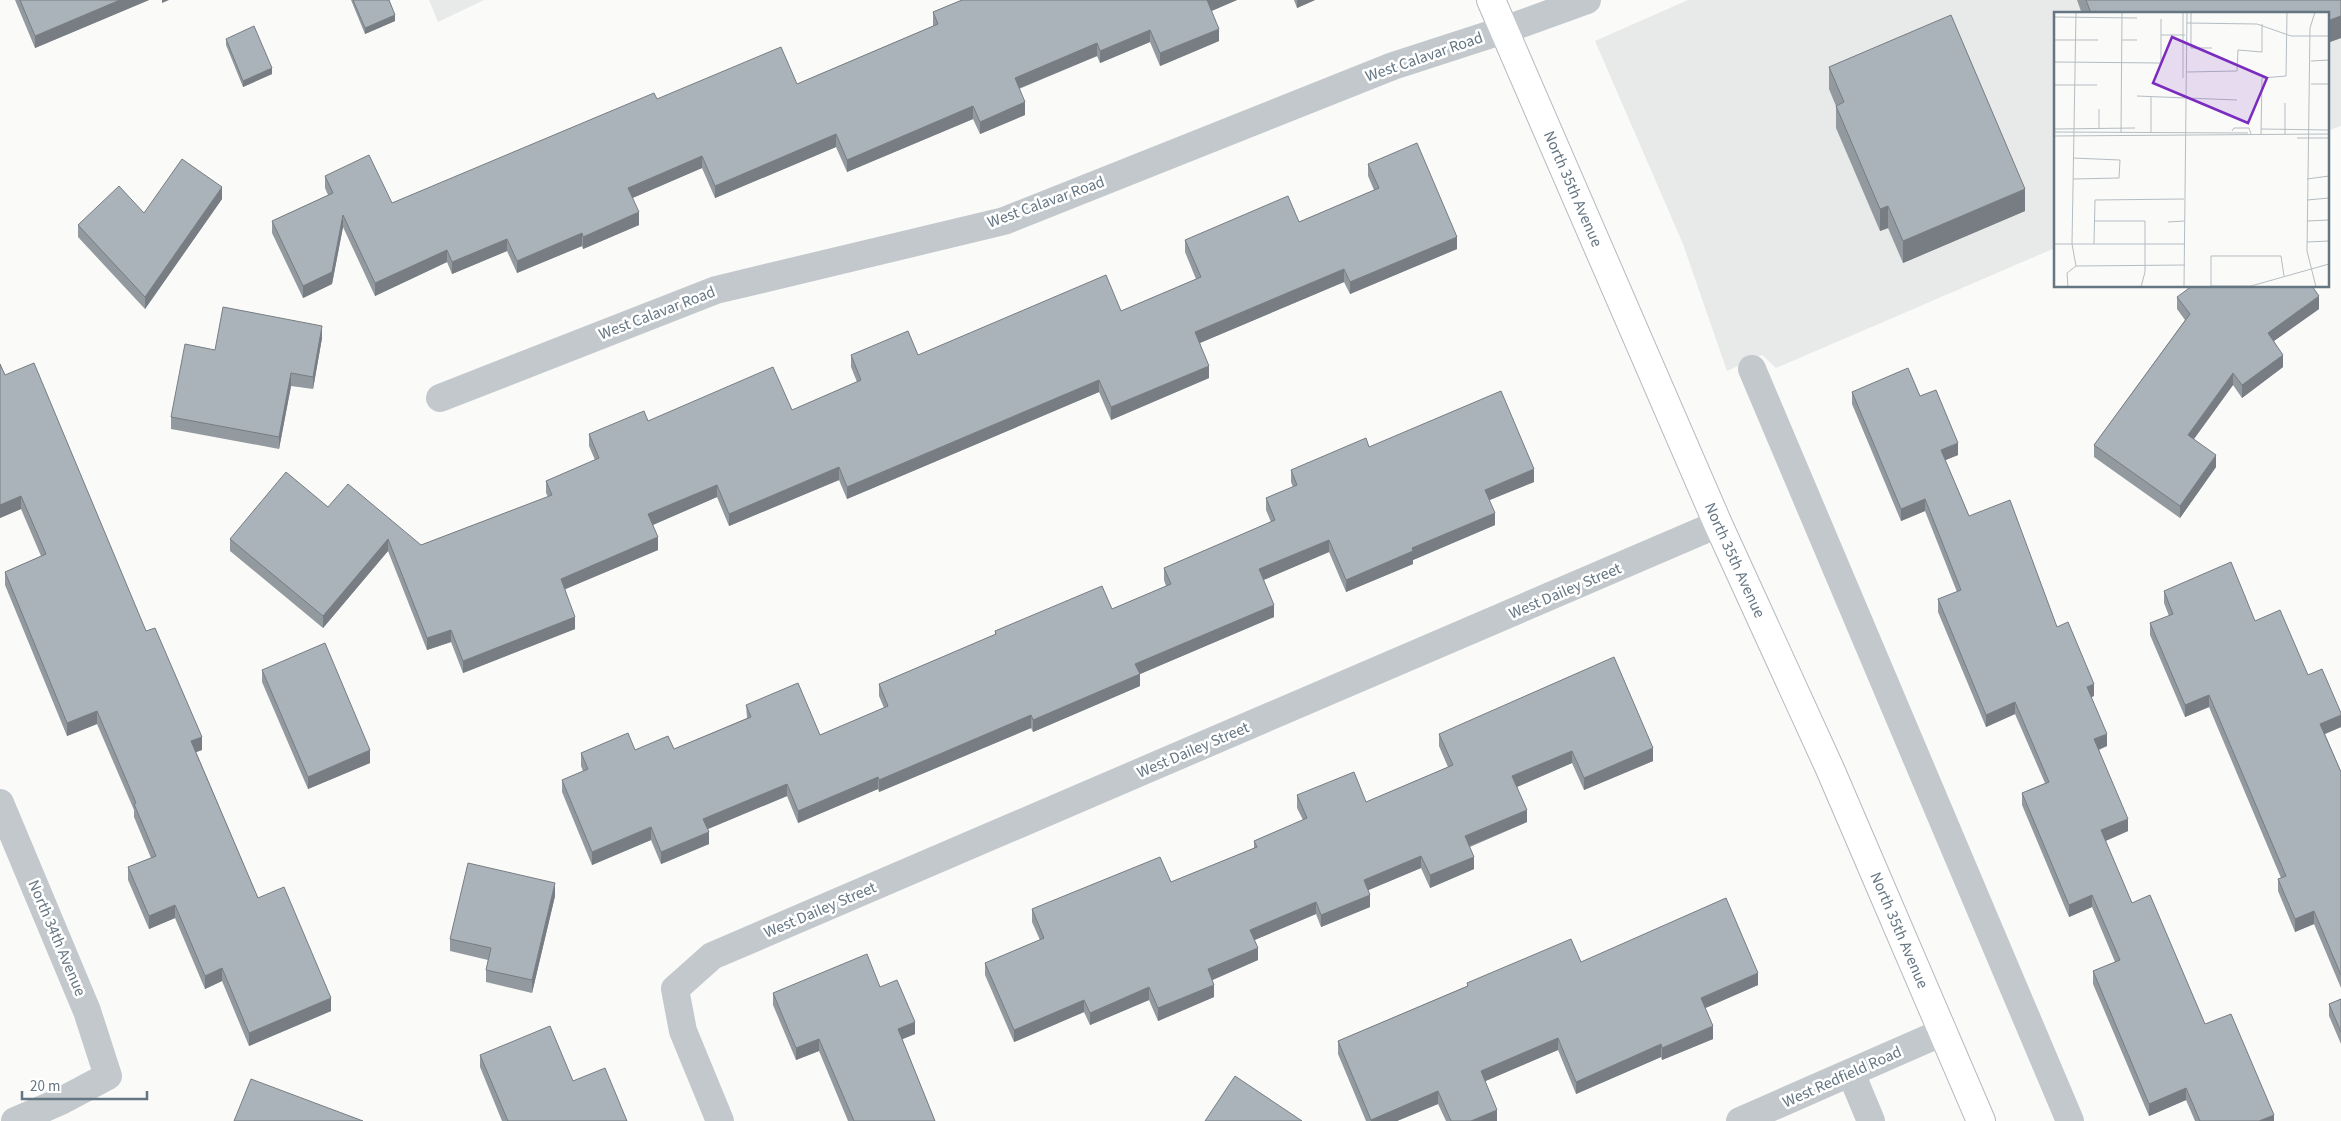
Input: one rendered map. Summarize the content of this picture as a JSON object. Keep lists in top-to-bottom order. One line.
{"streets":{"main road":["North 35th Avenue"],"street":["West Calavar Road","West Dailey Street","North 34th Avenue","West Redfield Road"]},"crossings":[["West Calavar Road","North 35th Avenue"],["North 35th Avenue","West Dailey Street"],["North 35th Avenue","West Redfield Road"]],"scale_bar":"20 m"}
